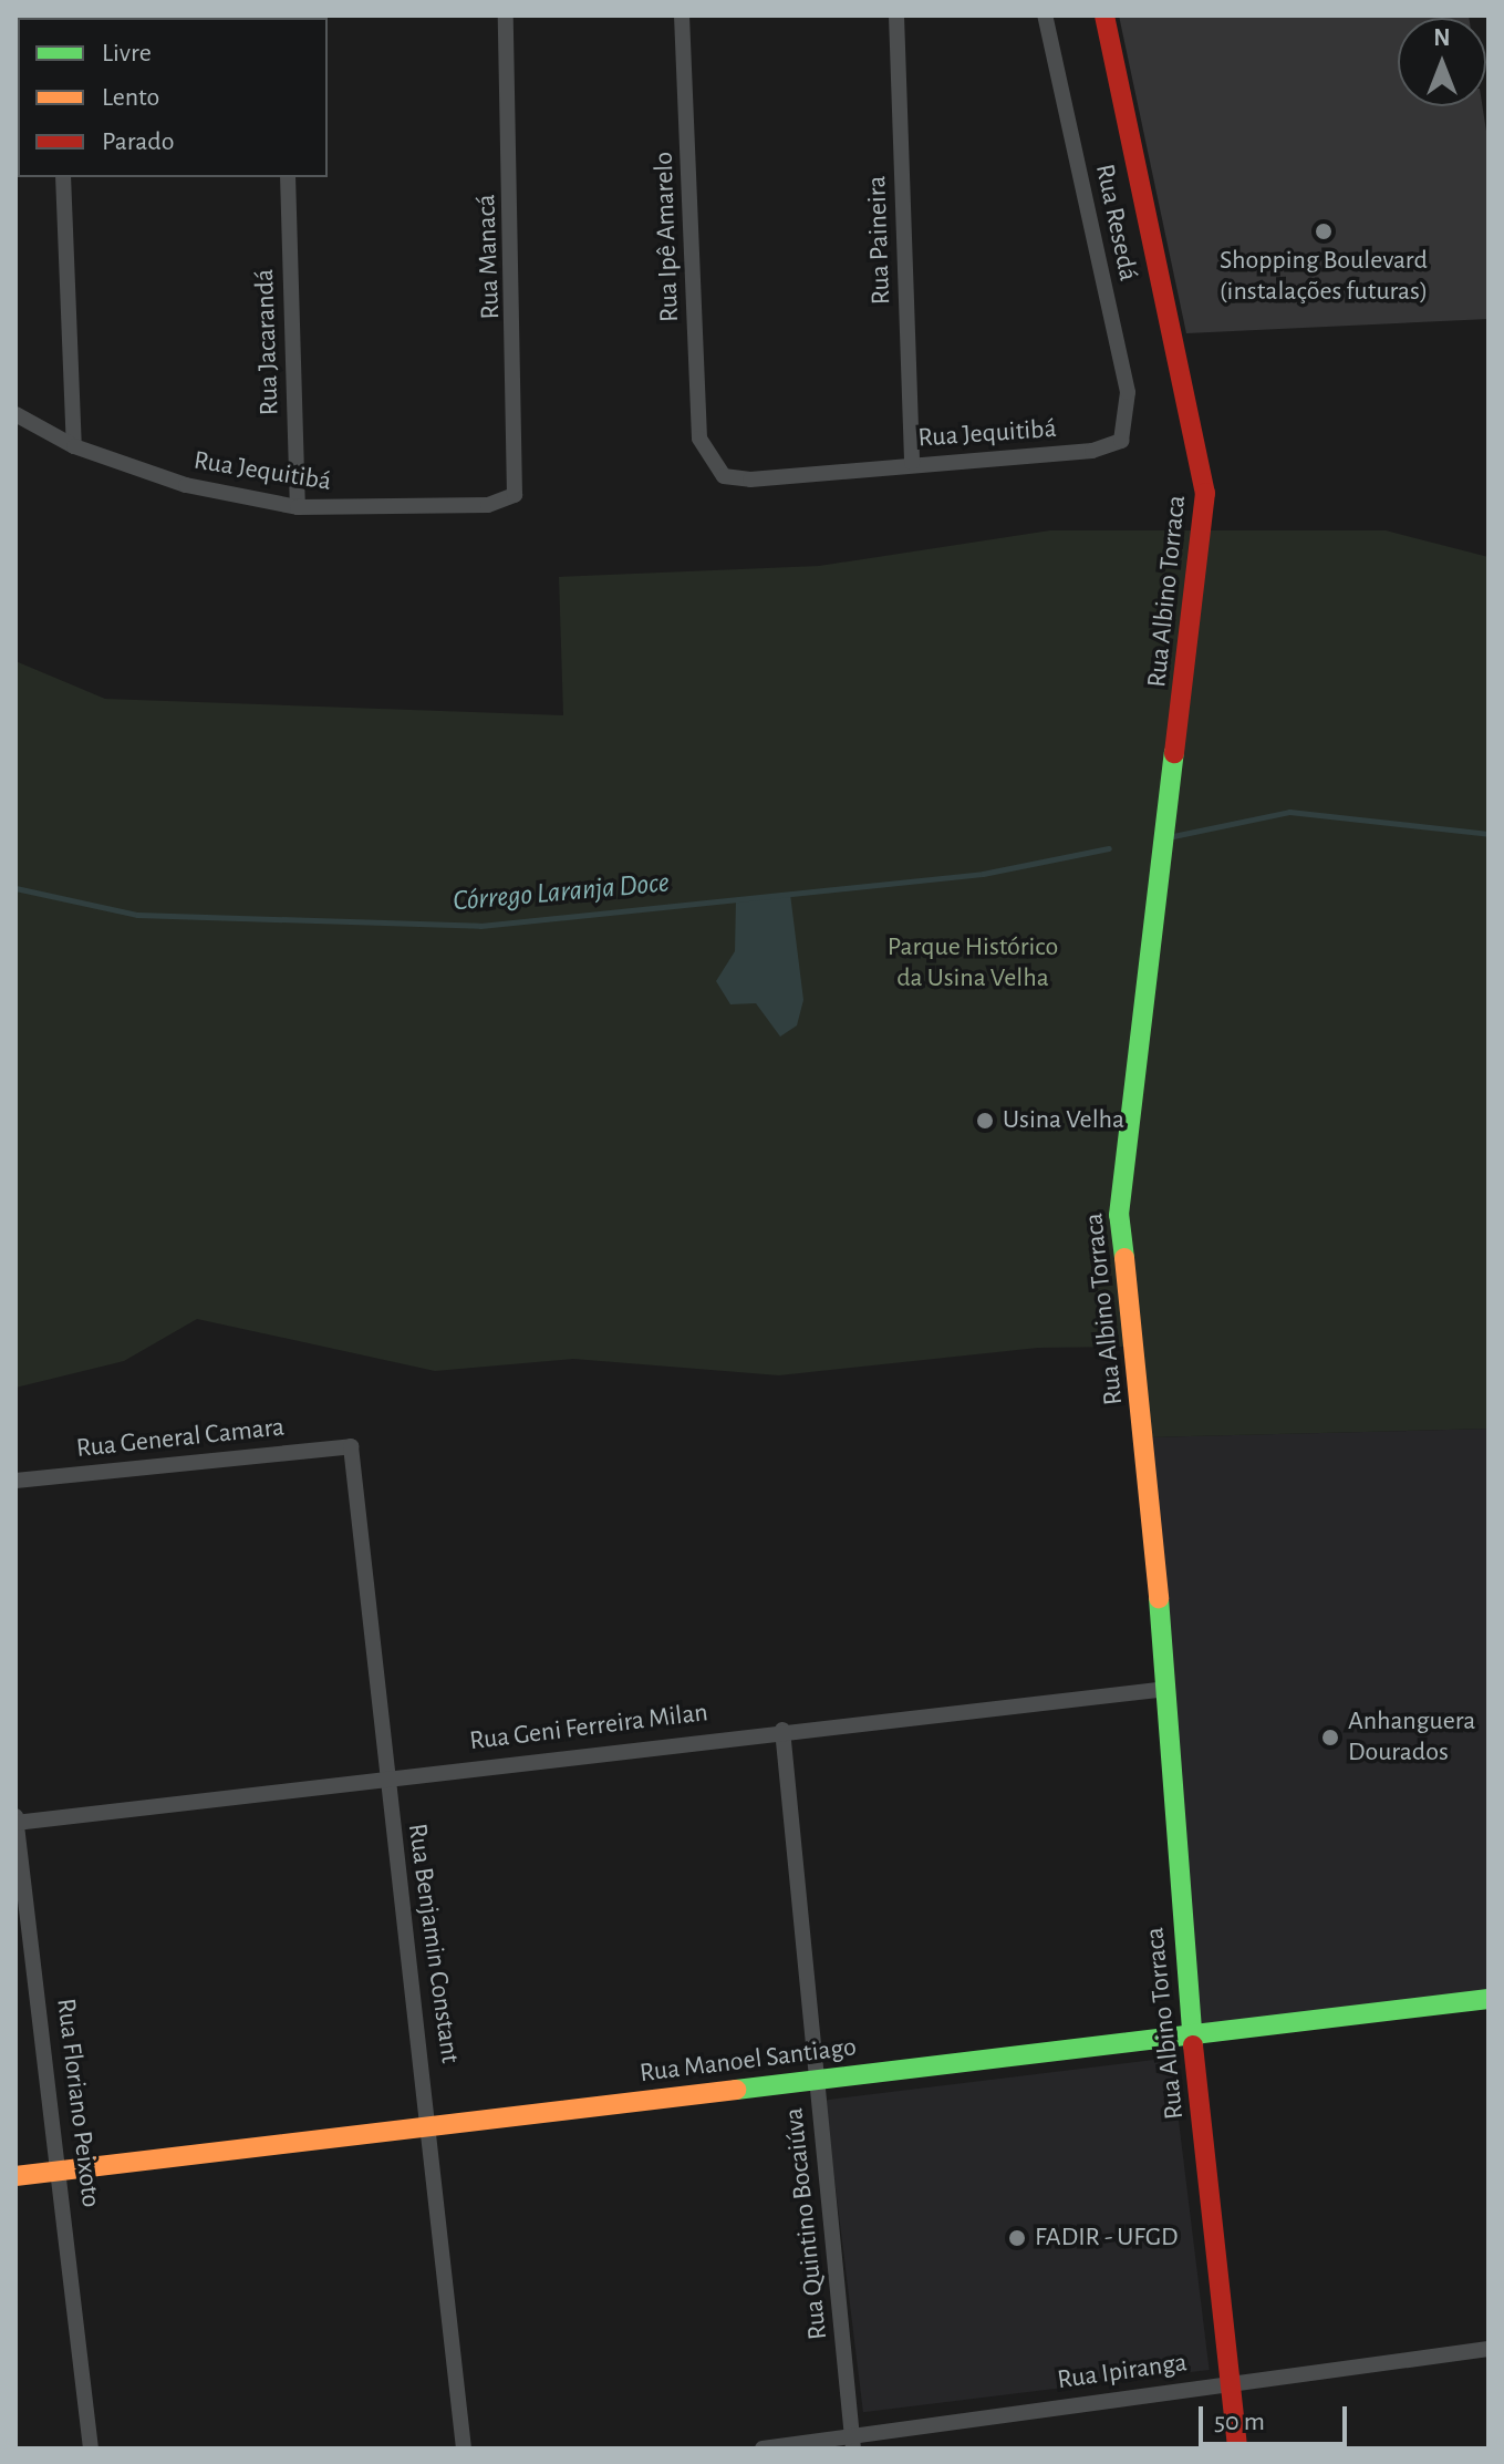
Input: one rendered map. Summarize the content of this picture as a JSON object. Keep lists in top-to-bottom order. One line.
{"streets":{"street":["Rua Resedá","Rua Ipê Amarelo","Rua Paineira","Rua Manacá","Rua Jacarandá","Rua Jequitibá","Rua Albino Torraca","Rua General Camara","Rua Geni Ferreira Milan","Rua Benjamin Constant","Rua Manoel Santiago","Rua Floriano Peixoto","Rua Quintino Bocaiúva","Rua Ipiranga"]},"crossings":[["Rua Resedá","Rua Jequitibá"],["Rua Ipê Amarelo","Rua Jequitibá"],["Rua Paineira","Rua Jequitibá"],["Rua Manacá","Rua Jequitibá"],["Rua Jacarandá","Rua Jequitibá"],["Rua Albino Torraca","Rua Geni Ferreira Milan"],["Rua Albino Torraca","Rua Manoel Santiago"],["Rua Albino Torraca","Rua Ipiranga"],["Rua General Camara","Rua Benjamin Constant"],["Rua Geni Ferreira Milan","Rua Benjamin Constant"],["Rua Geni Ferreira Milan","Rua Floriano Peixoto"],["Rua Geni Ferreira Milan","Rua Quintino Bocaiúva"],["Rua Benjamin Constant","Rua Manoel Santiago"],["Rua Manoel Santiago","Rua Floriano Peixoto"],["Rua Manoel Santiago","Rua Quintino Bocaiúva"],["Rua Quintino Bocaiúva","Rua Ipiranga"]],"water":["Córrego Laranja Doce"],"parks":["Parque Histórico da Usina Velha"],"places":["Shopping Boulevard (instalações futuras)","Usina Velha","Anhanguera Dourados","FADIR - UFGD"],"legend":["Livre","Lento","Parado"],"scale_bar":"50 m","north":"top"}
